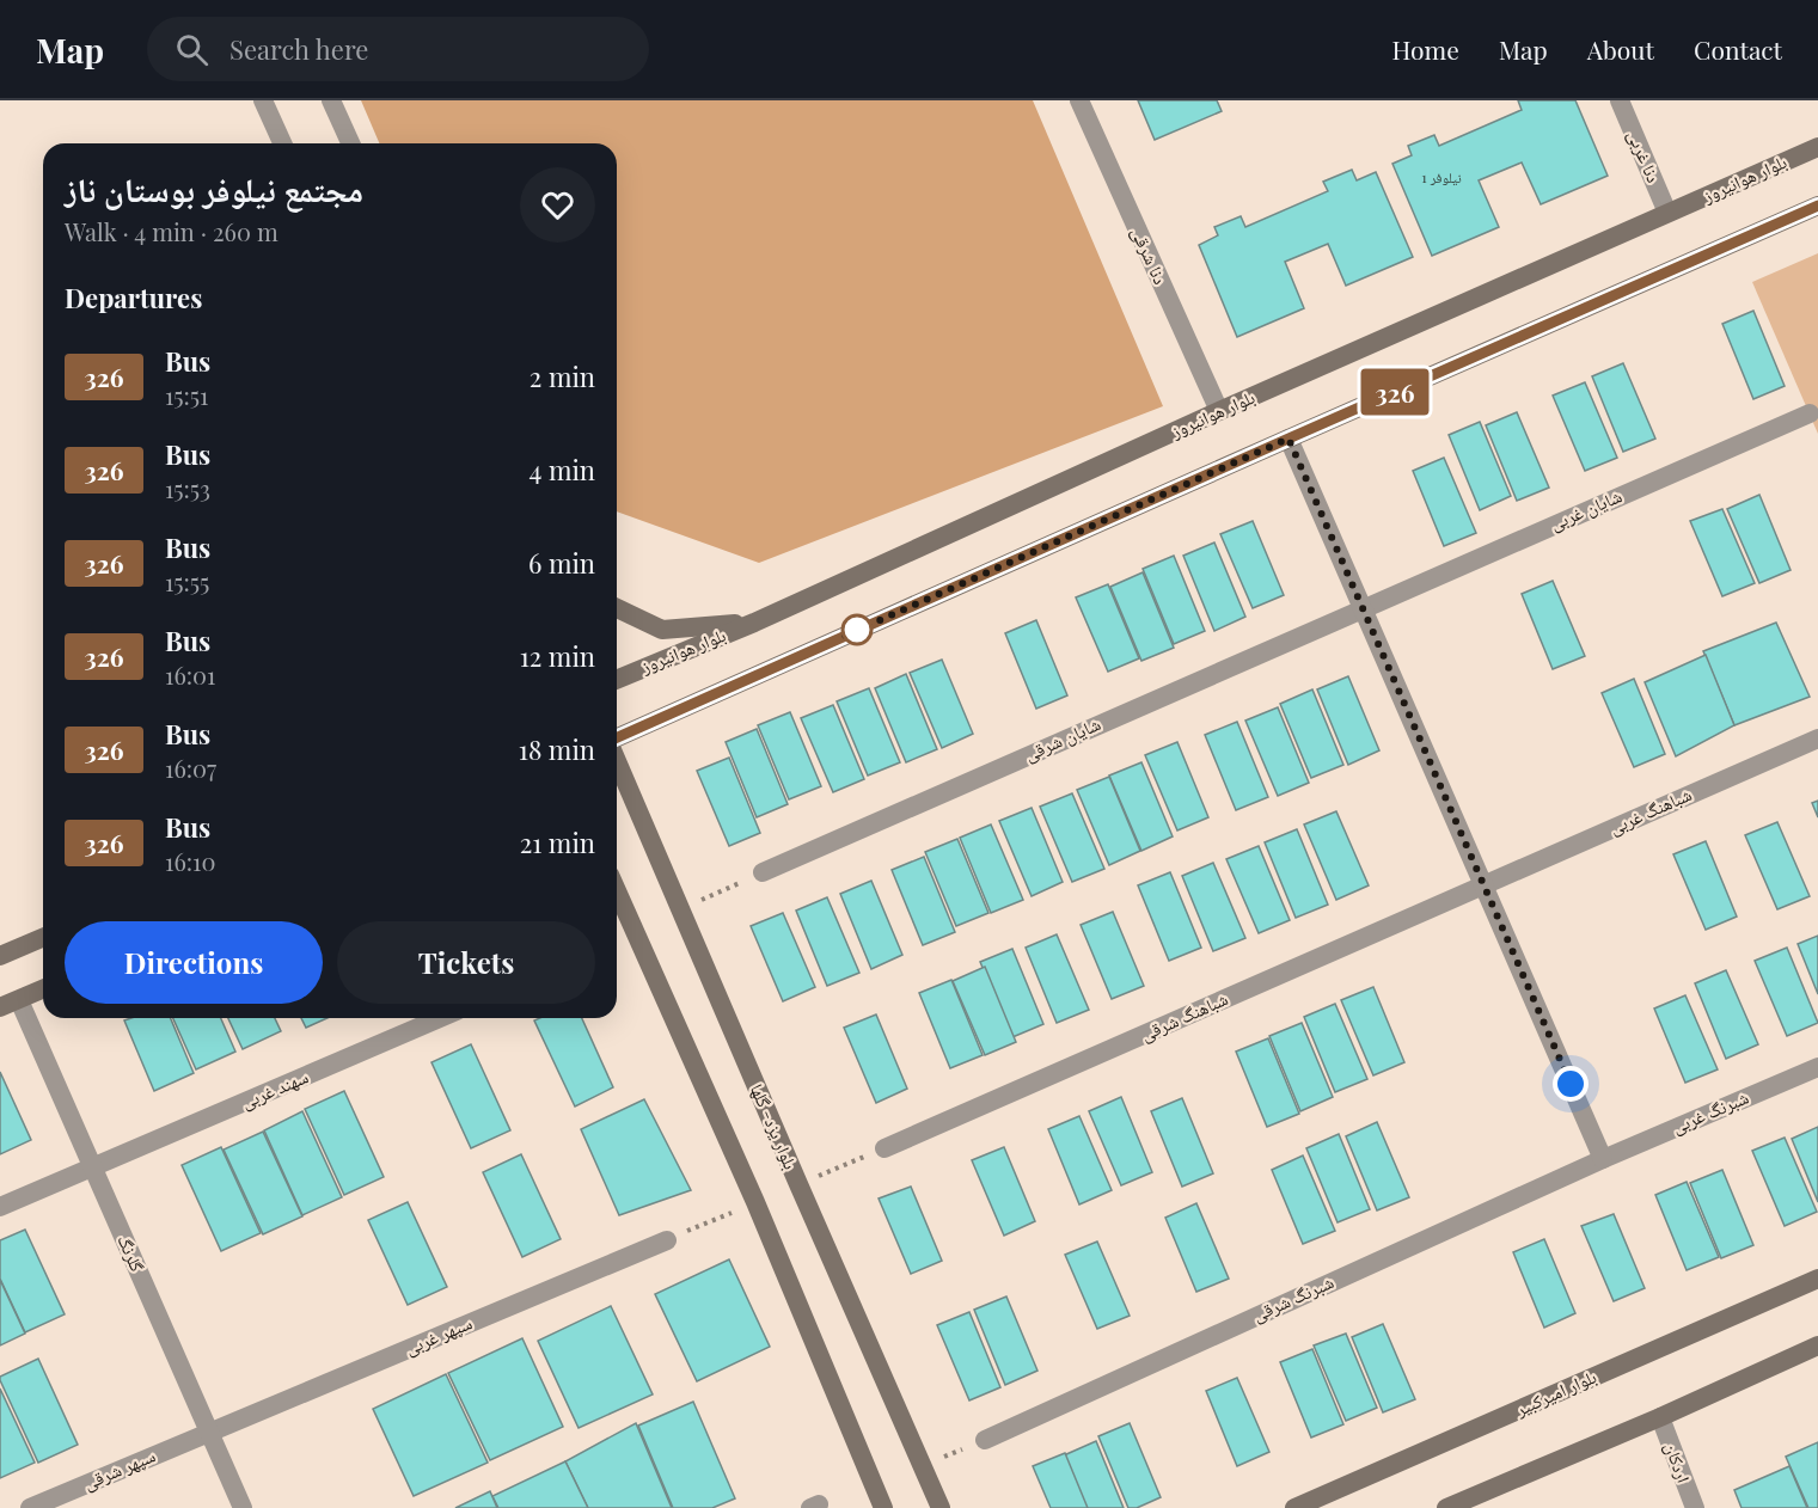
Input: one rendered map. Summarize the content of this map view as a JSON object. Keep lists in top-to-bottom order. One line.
{"streets":{"main road":["بلوار هوانیروز","بلوار یزد- گلها","بلوار امیرکبیر"],"street":["دنا غربی","دنا شرقی","شایان غربی","شایان شرقی","شباهنگ غربی","شباهنگ شرقی","سهند غربی","شبرنگ غربی","گلرنگ","شبرنگ شرقی","سپهر غربی","اردکان","سپهر شرقی"]},"crossings":[["دنا غربی","بلوار هوانیروز"],["بلوار هوانیروز","دنا شرقی"],["شایان غربی","شایان شرقی"],["شباهنگ غربی","شباهنگ شرقی"],["سهند غربی","گلرنگ"],["شبرنگ غربی","شبرنگ شرقی"],["گلرنگ","سپهر غربی"],["گلرنگ","سپهر شرقی"],["سپهر غربی","سپهر شرقی"]],"lines":["bus line 326"],"house_numbers":["نیلوفر 1"],"page":{"header":"Map","search":"Search here","nav":["Home","Map","About","Contact"],"on_map":"326","heading":[["مجتمع نیلوفر بوستان ناز","Walk · 4 min · 260 m"],"Departures"],"list":[{"mark":"326","name":"Bus","note":"15:51","value":"2 min"},{"mark":"326","name":"Bus","note":"15:53","value":"4 min"},{"mark":"326","name":"Bus","note":"15:55","value":"6 min"},{"mark":"326","name":"Bus","note":"16:01","value":"12 min"},{"mark":"326","name":"Bus","note":"16:07","value":"18 min"},{"mark":"326","name":"Bus","note":"16:10","value":"21 min"}],"buttons":["Directions","Tickets"]}}
